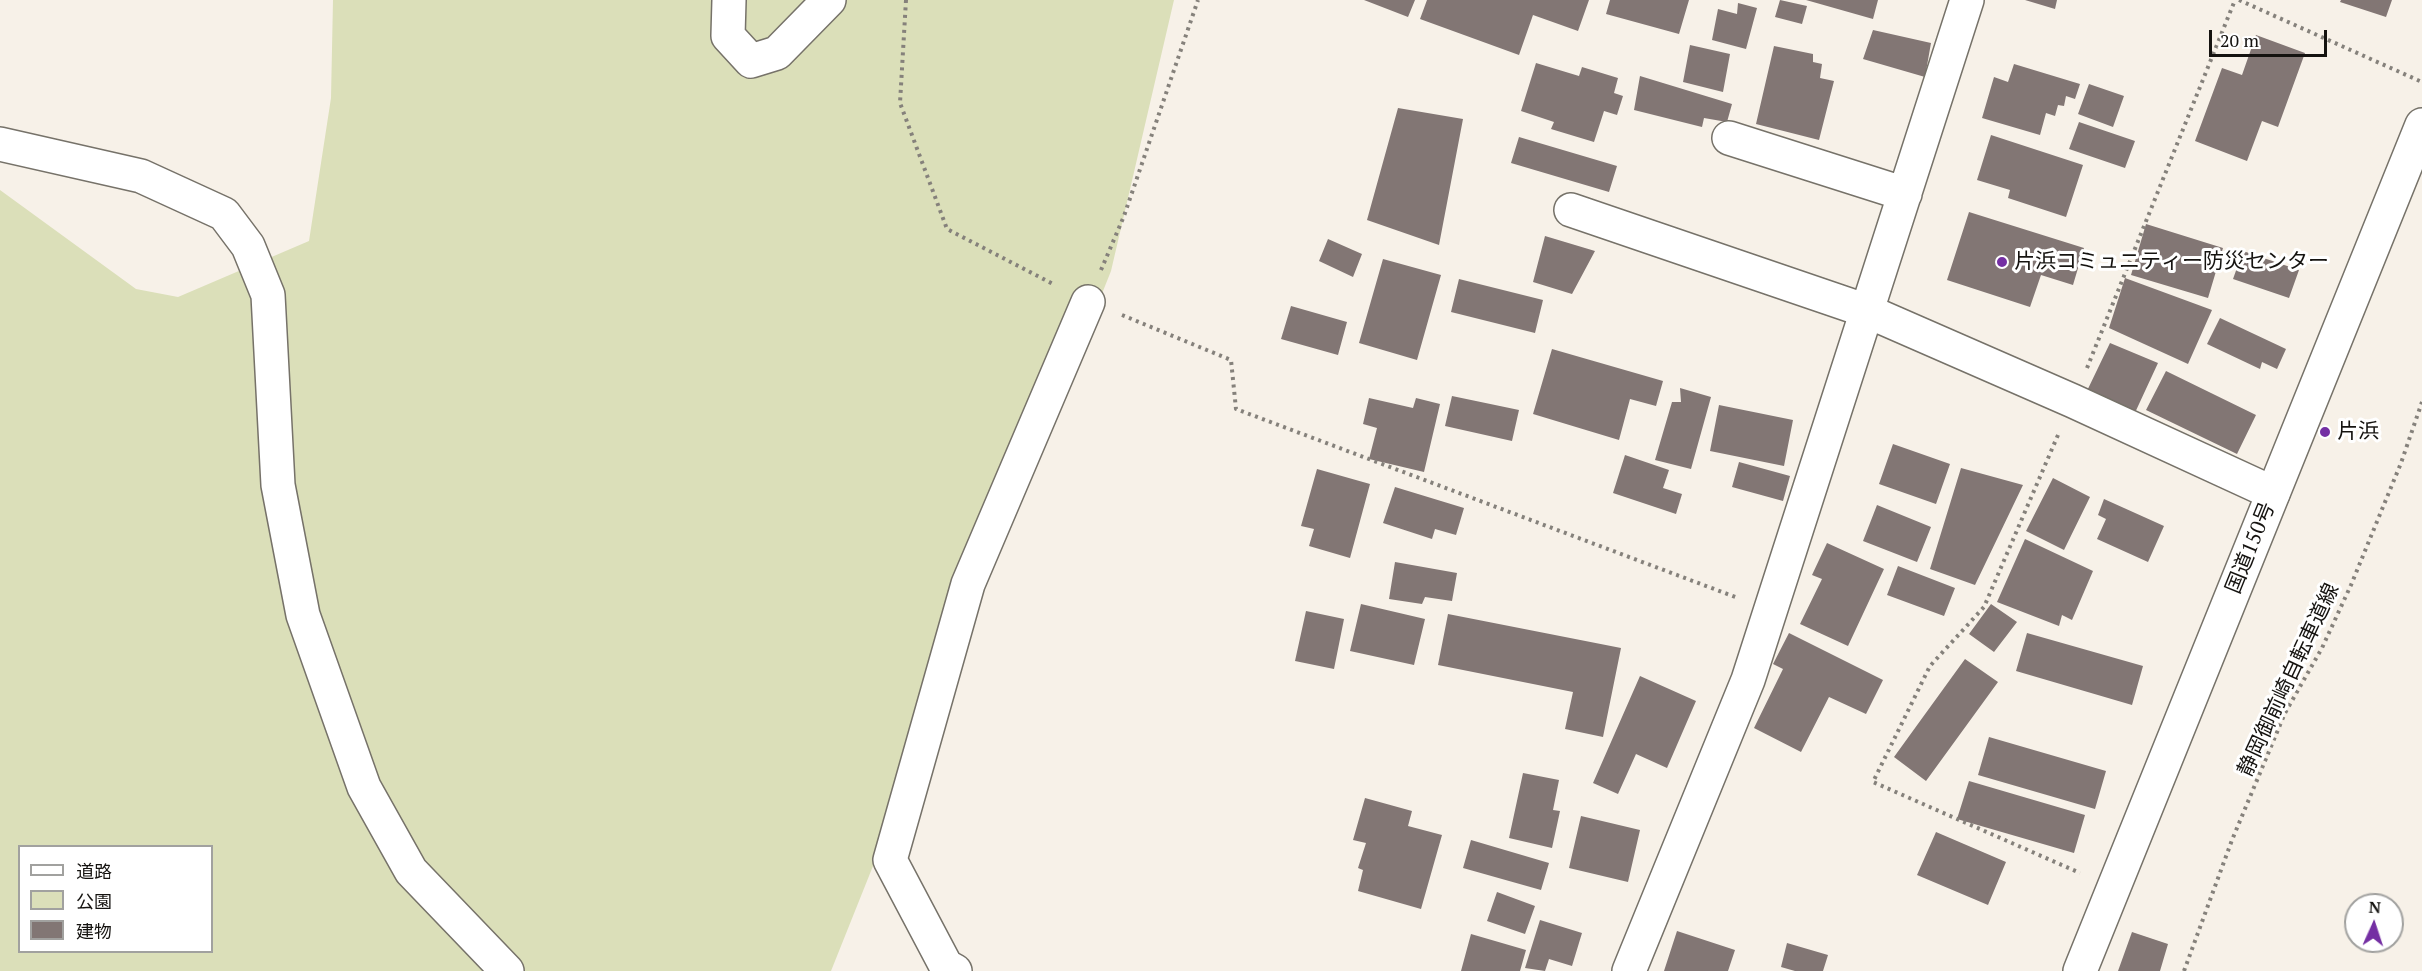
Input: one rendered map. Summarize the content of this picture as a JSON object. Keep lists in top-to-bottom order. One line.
{"streets":{"main road":["国道150号"],"path":["静岡御前崎自転車道線"]},"places":["片浜コミュニティー防災センター","片浜"],"legend":["道路","公園","建物"],"scale_bar":"20 m","north":"top"}
